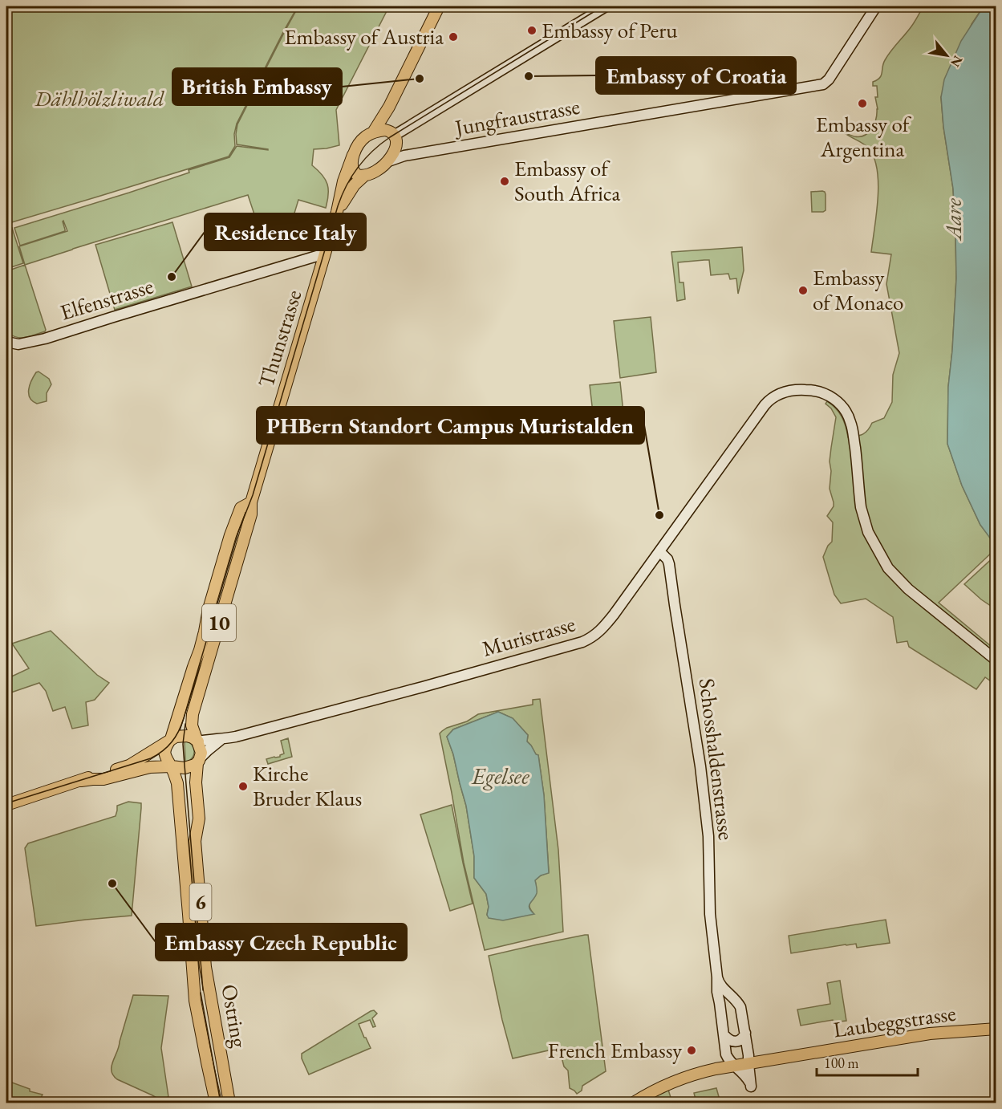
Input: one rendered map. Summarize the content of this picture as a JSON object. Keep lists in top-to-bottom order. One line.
{"streets":{"main road":["Thunstrasse","10","6","Ostring","Laubeggstrasse"],"street":["Jungfraustrasse","Elfenstrasse","Muristrasse","Schosshaldenstrasse"]},"crossings":[["Jungfraustrasse","Thunstrasse"],["Elfenstrasse","Thunstrasse"],["Thunstrasse","Muristrasse"],["Thunstrasse","Ostring"],["Muristrasse","Schosshaldenstrasse"],["Muristrasse","Ostring"],["Schosshaldenstrasse","Laubeggstrasse"]],"water":["Aare","Egelsee"],"parks":["Dählhölzliwald"],"places":["Embassy of Peru","Embassy of Austria","Embassy of Croatia","British Embassy","Embassy of Argentina","Embassy of South Africa","Residence Italy","Embassy of Monaco","PHBern Standort Campus Muristalden","Kirche Bruder Klaus","Embassy Czech Republic","French Embassy"],"scale_bar":"100 m","north":"bottom right"}
